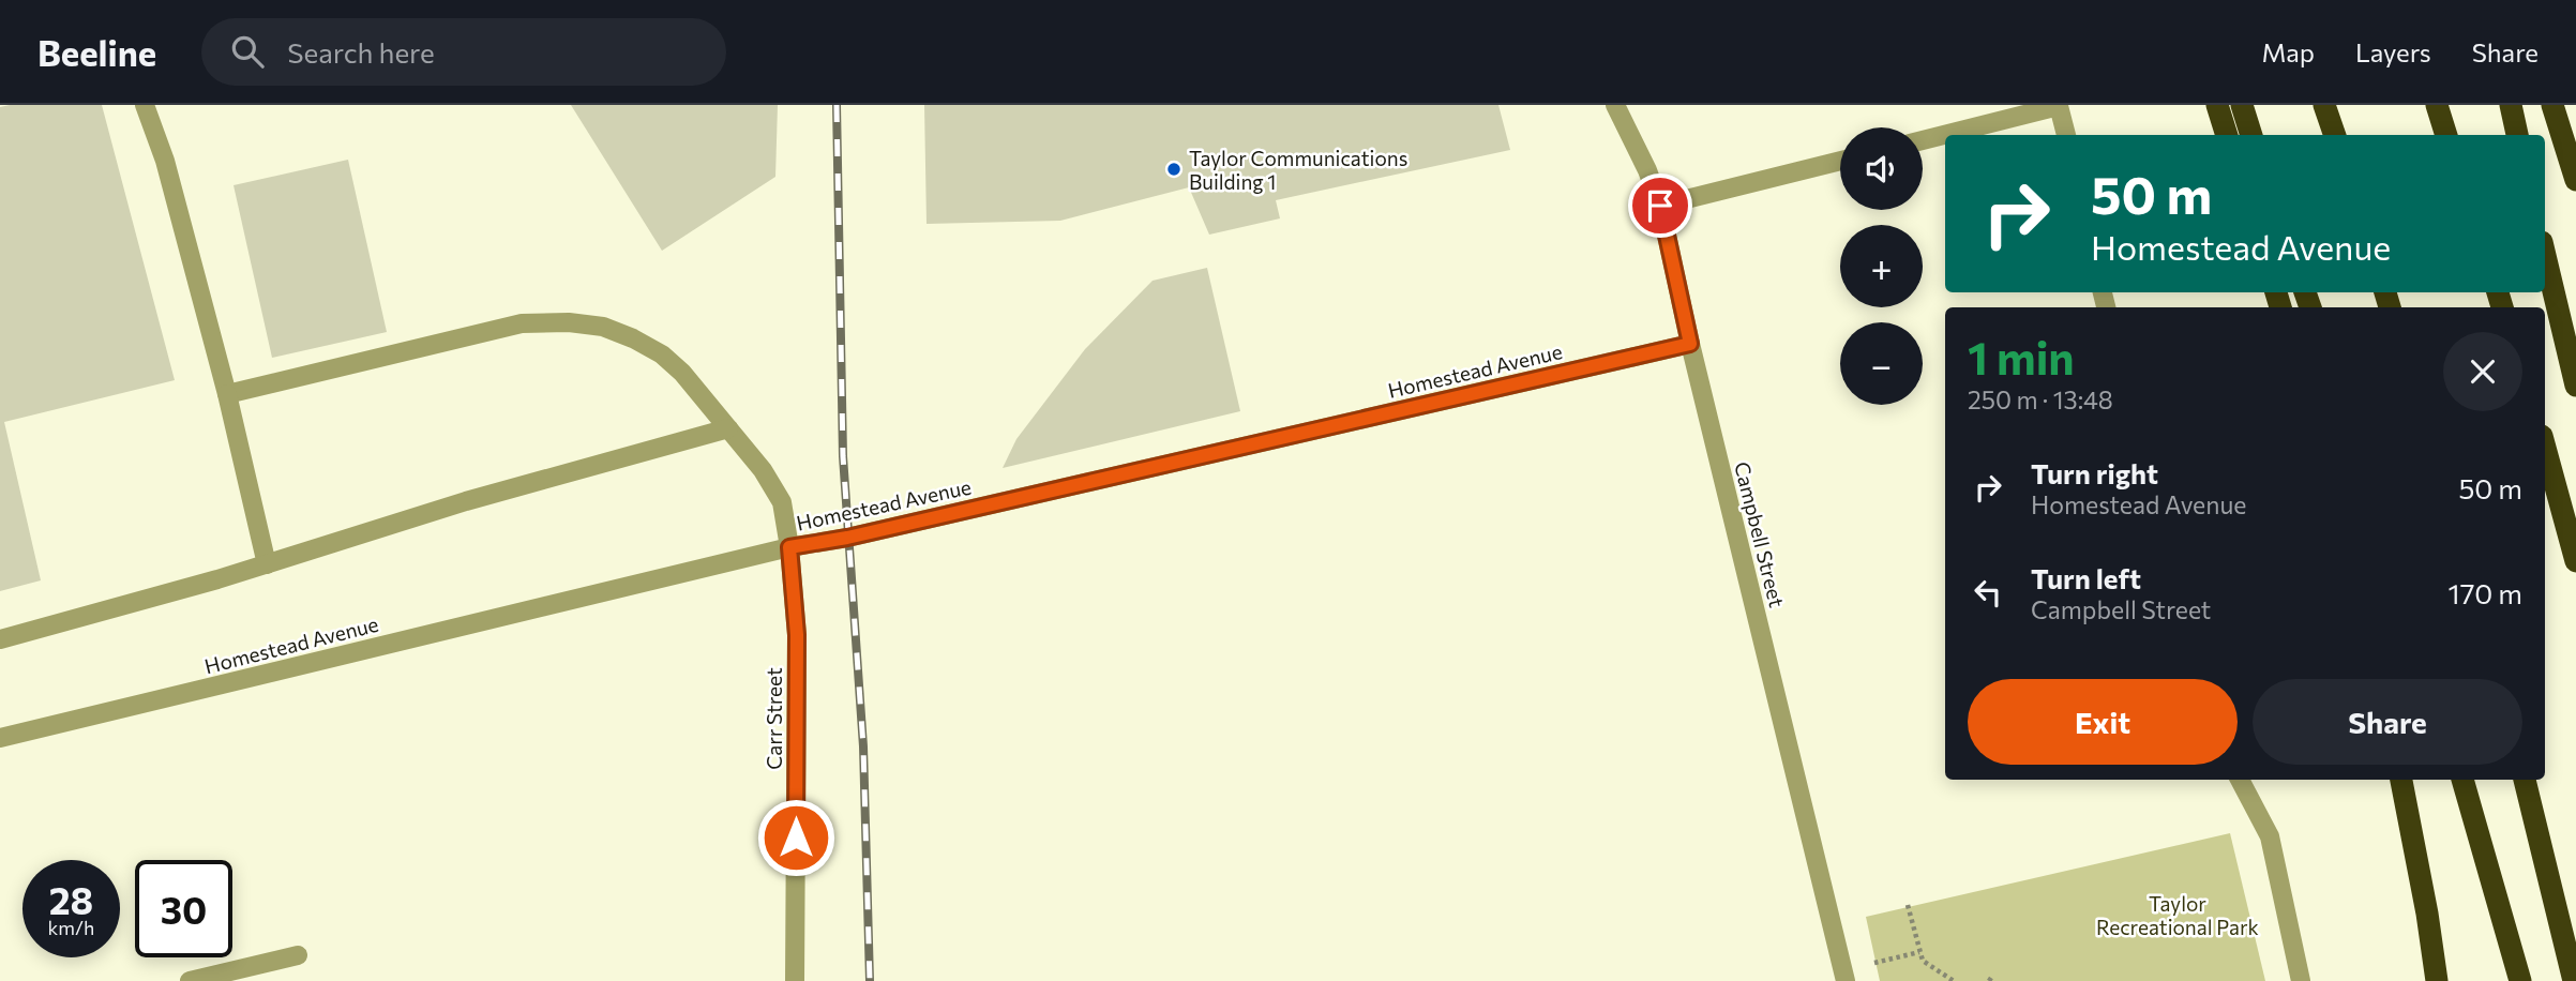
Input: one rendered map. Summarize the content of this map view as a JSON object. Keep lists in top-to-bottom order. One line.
{"streets":{"street":["Homestead Avenue","Campbell Street","Carr Street"]},"crossings":[["Homestead Avenue","Campbell Street"],["Homestead Avenue","Carr Street"]],"parks":["Taylor Recreational Park"],"places":["Taylor Communications Building 1"],"page":{"header":"Beeline","search":"Search here","nav":["Map","Layers","Share"],"map_buttons":["+","−"],"turn":["50 m","Homestead Avenue"],"heading":["1 min","250 m · 13:48"],"list":[{"name":"Turn right","note":"Homestead Avenue","value":"50 m"},{"name":"Turn left","note":"Campbell Street","value":"170 m"}],"buttons":["Exit","Share"],"speed":"28 km/h","limit":"30"}}
